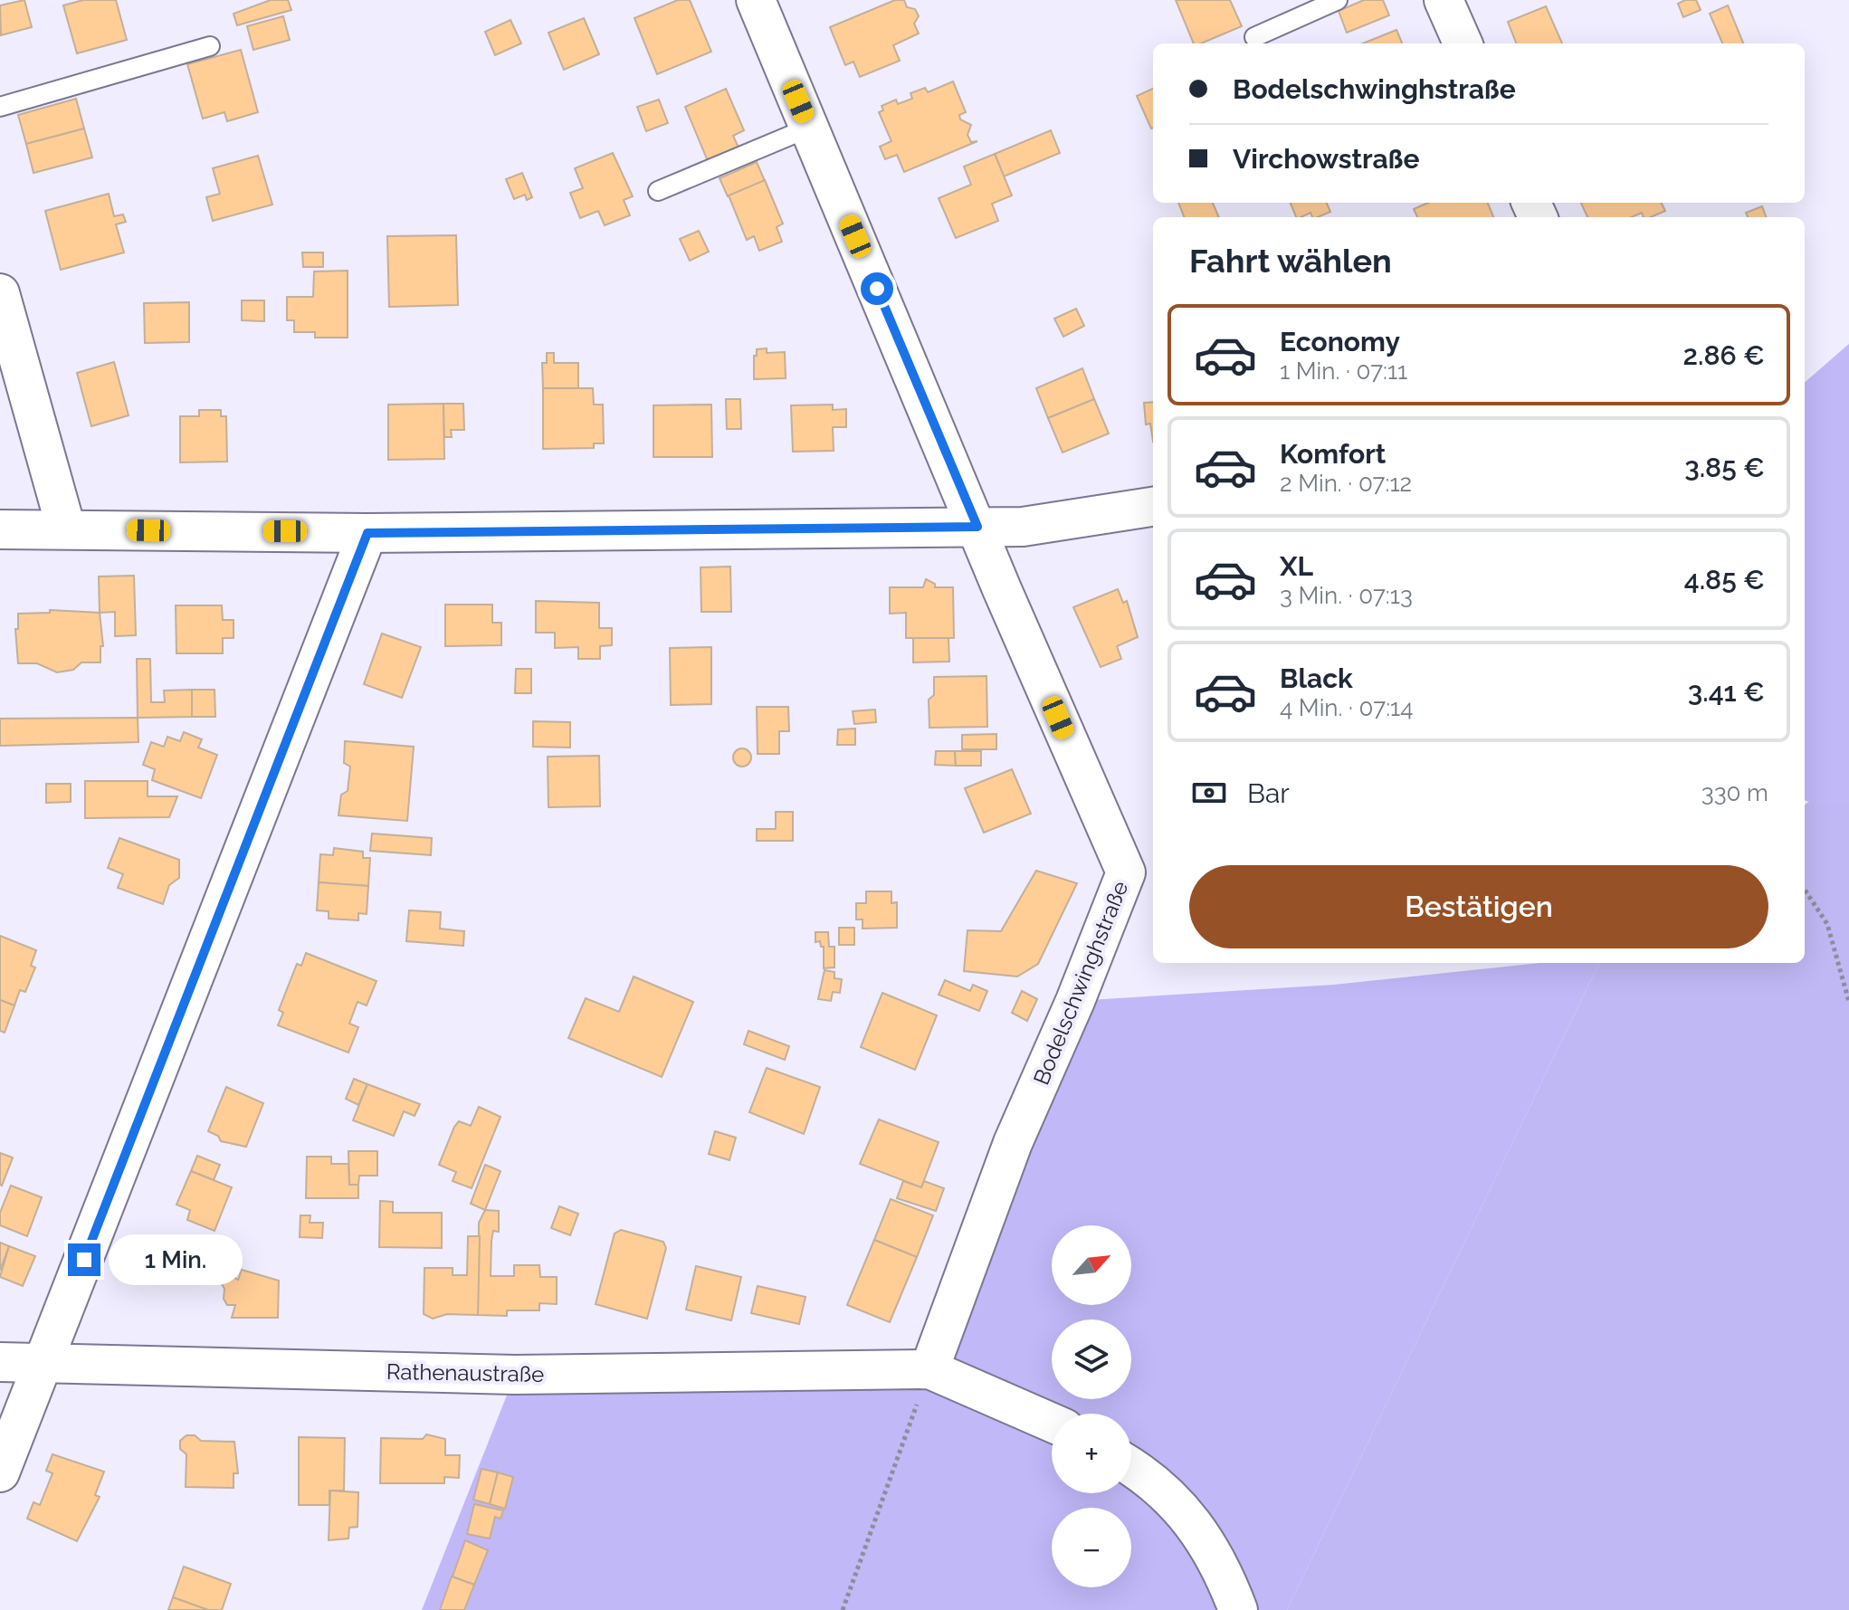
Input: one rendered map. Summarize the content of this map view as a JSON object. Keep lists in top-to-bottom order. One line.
{"streets":{"street":["Bodelschwinghstraße","Rathenaustraße"]},"crossings":[["Bodelschwinghstraße","Rathenaustraße"]],"north":"top right","page":{"banner":["Bodelschwinghstraße","Virchowstraße"],"heading":"Fahrt wählen","list":[{"name":"Economy","note":"1 Min. · 07:11","value":"2.86 €"},{"name":"Komfort","note":"2 Min. · 07:12","value":"3.85 €"},{"name":"XL","note":"3 Min. · 07:13","value":"4.85 €"},{"name":"Black","note":"4 Min. · 07:14","value":"3.41 €"}],"pay":["Bar","330 m"],"buttons":"Bestätigen","map_buttons":["+","−"],"bubble":"1 Min."}}
